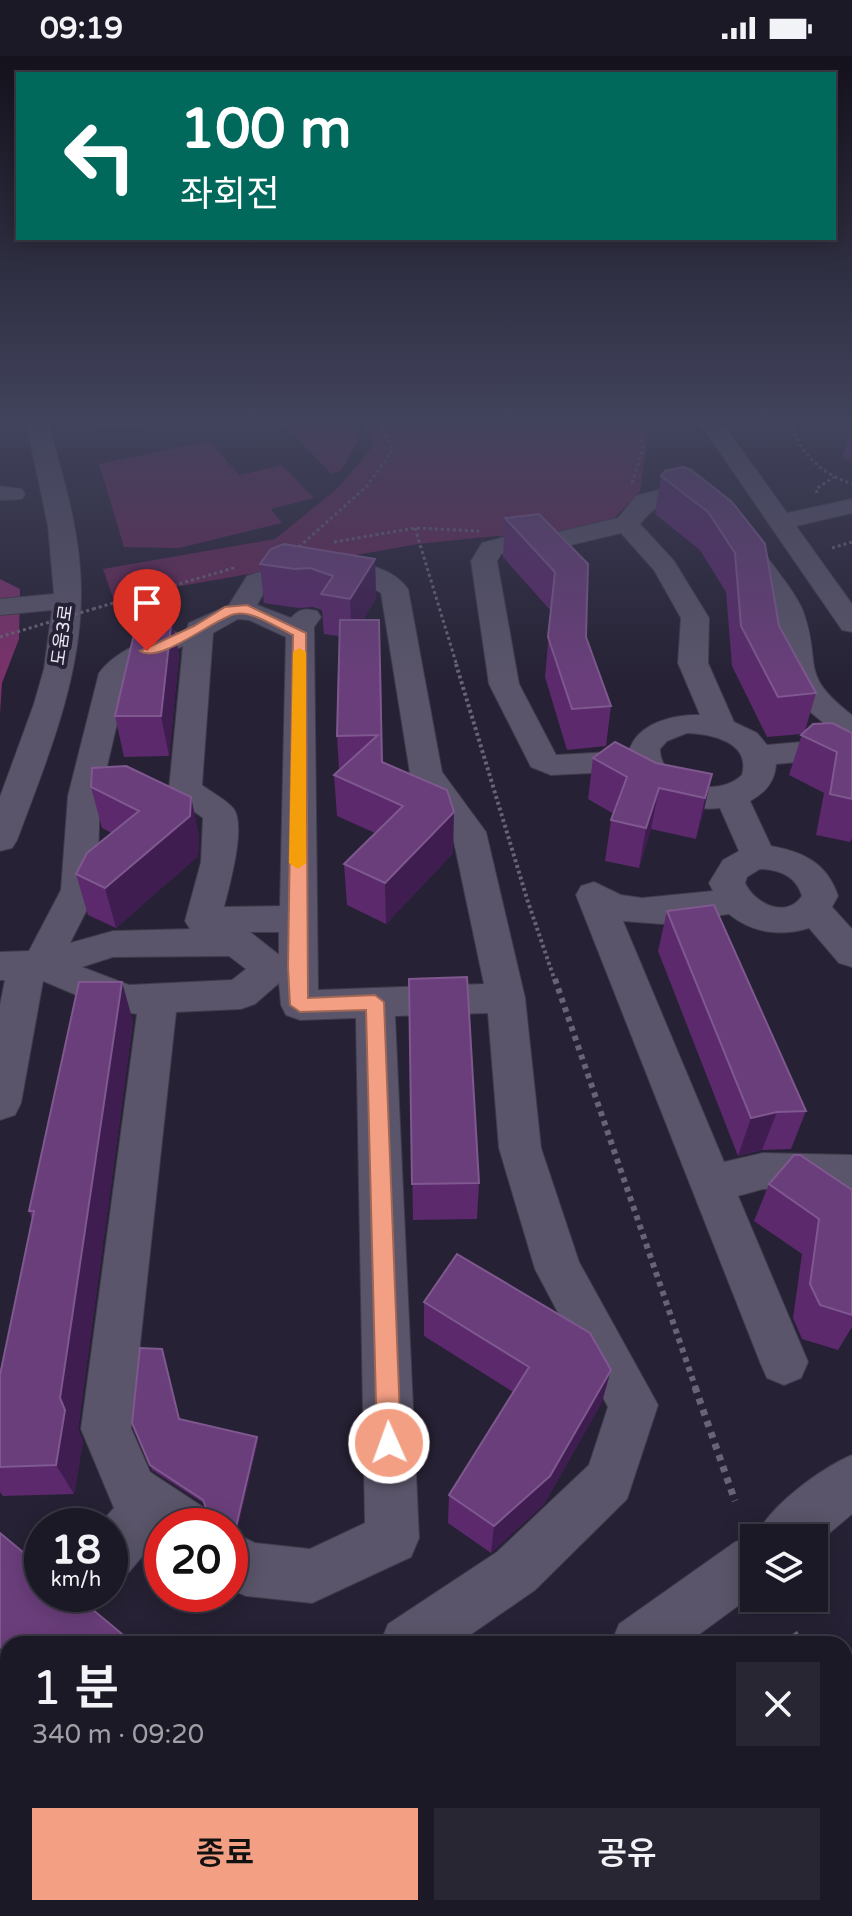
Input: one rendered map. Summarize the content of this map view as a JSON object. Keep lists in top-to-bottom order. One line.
{"streets":{"street":["도움3로"]},"page":{"status":"09:19","turn":["100 m","좌회전"],"speed":"18 km/h","limit":"20","heading":["1 분","340 m · 09:20"],"buttons":["종료","공유"]}}
